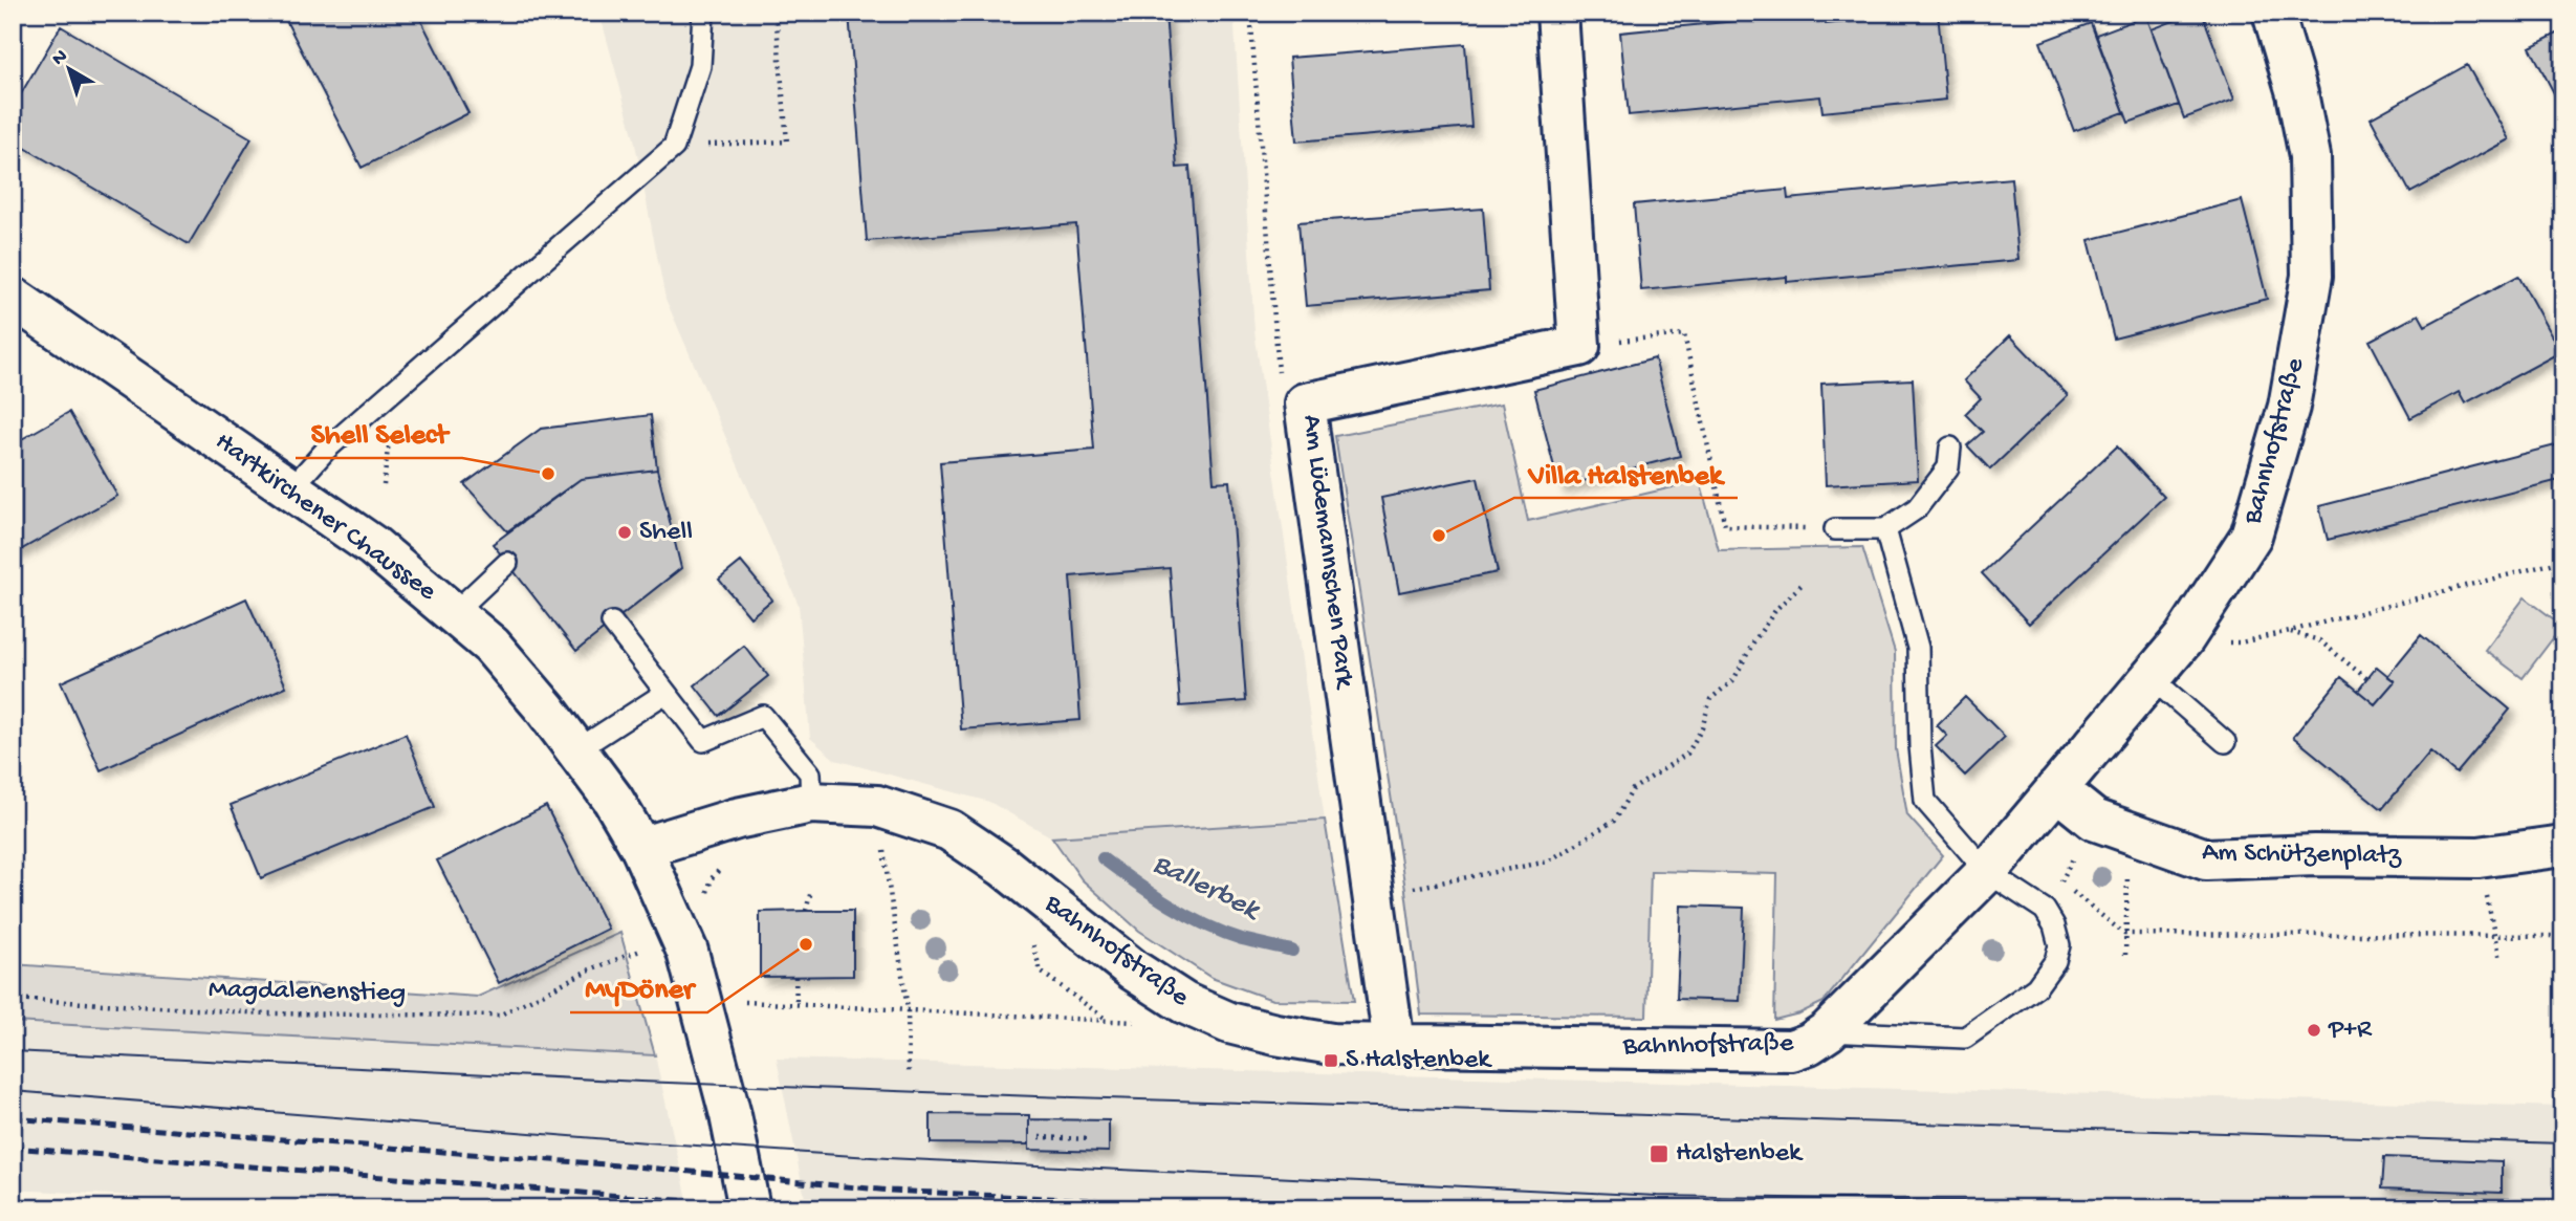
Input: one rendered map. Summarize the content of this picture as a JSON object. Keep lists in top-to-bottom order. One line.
{"streets":{"street":["Bahnhofstraße","Hartkirchener Chaussee","Am Lüdemannschen Park","Am Schützenplatz"],"path":["Magdalenenstieg"]},"crossings":[["Bahnhofstraße","Hartkirchener Chaussee"],["Bahnhofstraße","Am Lüdemannschen Park"],["Bahnhofstraße","Am Schützenplatz"]],"water":["Ballerbek"],"places":{"other":["Shell Select","Shell","Villa Halstenbek","MyDöner","P+R"],"transit":["S Halstenbek","Halstenbek"]},"north":"top left"}
